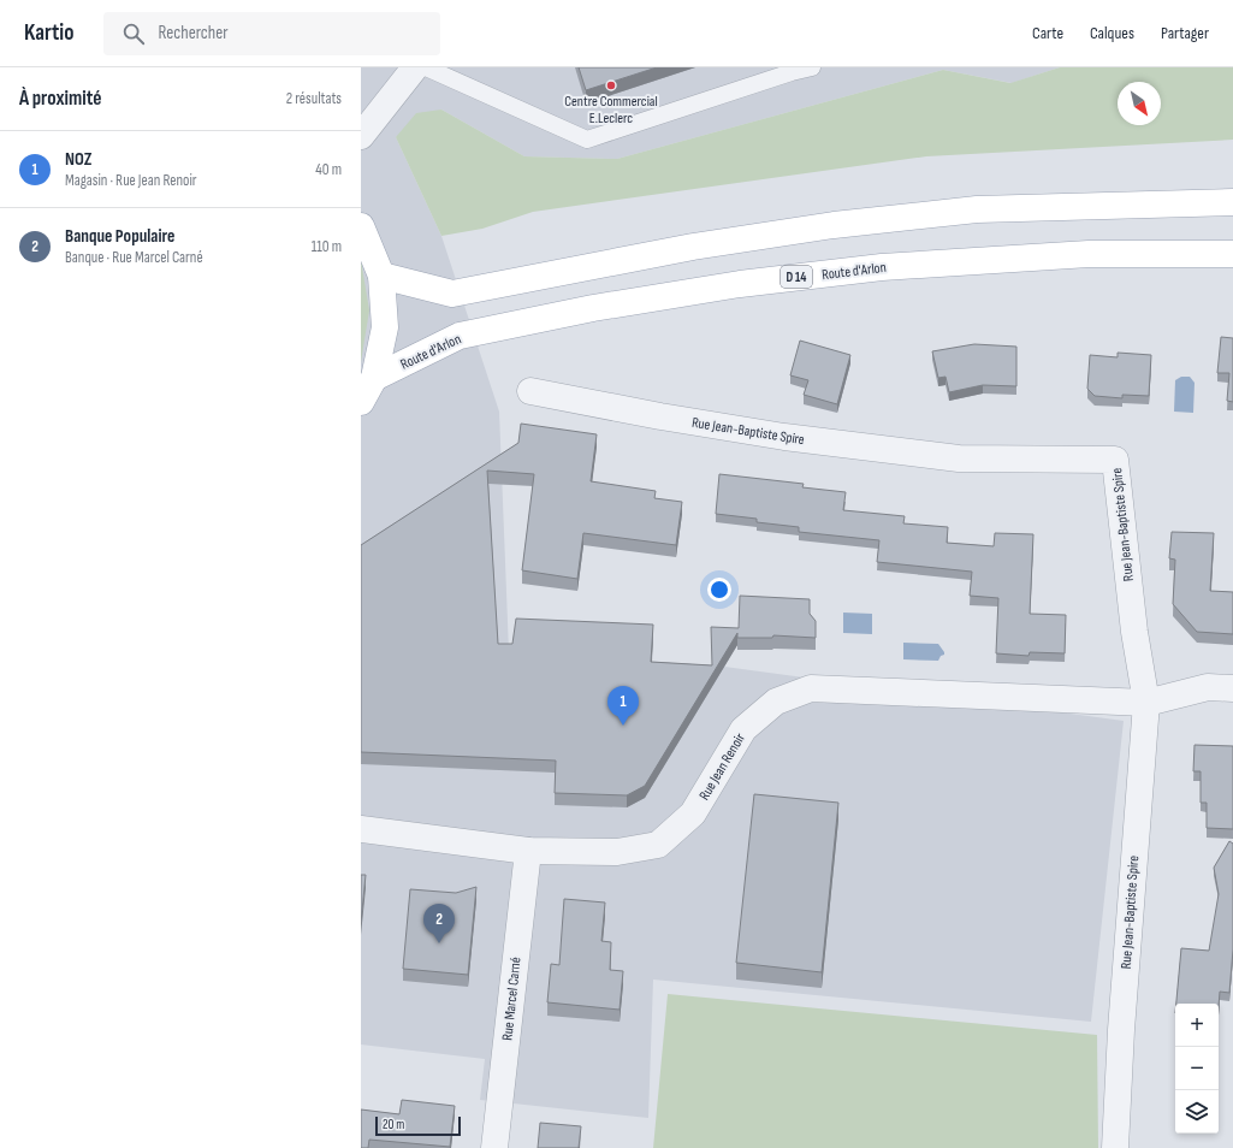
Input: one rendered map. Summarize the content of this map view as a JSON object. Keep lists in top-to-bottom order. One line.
{"streets":{"main road":["Route d'Arlon","D 14"],"street":["Rue Jean-Baptiste Spire","Rue Jean Renoir","Rue Marcel Carné"]},"crossings":[["Rue Jean-Baptiste Spire","Rue Jean Renoir"],["Rue Jean Renoir","Rue Marcel Carné"]],"places":["Centre Commercial E.Leclerc"],"scale_bar":"20 m","north":"bottom right","page":{"header":"Kartio","search":"Rechercher","nav":["Carte","Calques","Partager"],"heading":["À proximité","2 résultats"],"list":[{"mark":"1","name":"NOZ","note":"Magasin · Rue Jean Renoir","value":"40 m"},{"mark":"2","name":"Banque Populaire","note":"Banque · Rue Marcel Carné","value":"110 m"}],"pins":["1","2"],"map_buttons":["+","−"],"scale":"20 m"}}
